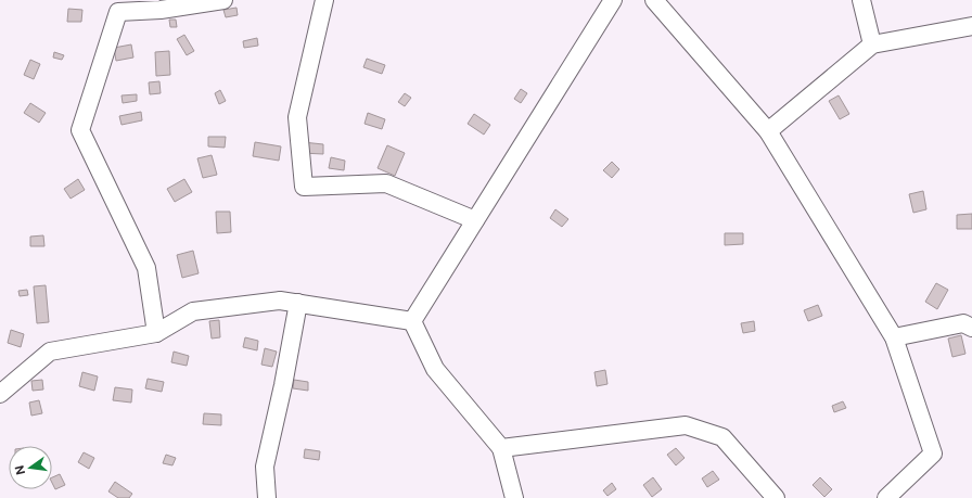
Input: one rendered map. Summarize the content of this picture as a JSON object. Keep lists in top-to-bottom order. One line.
{"north":"left"}
